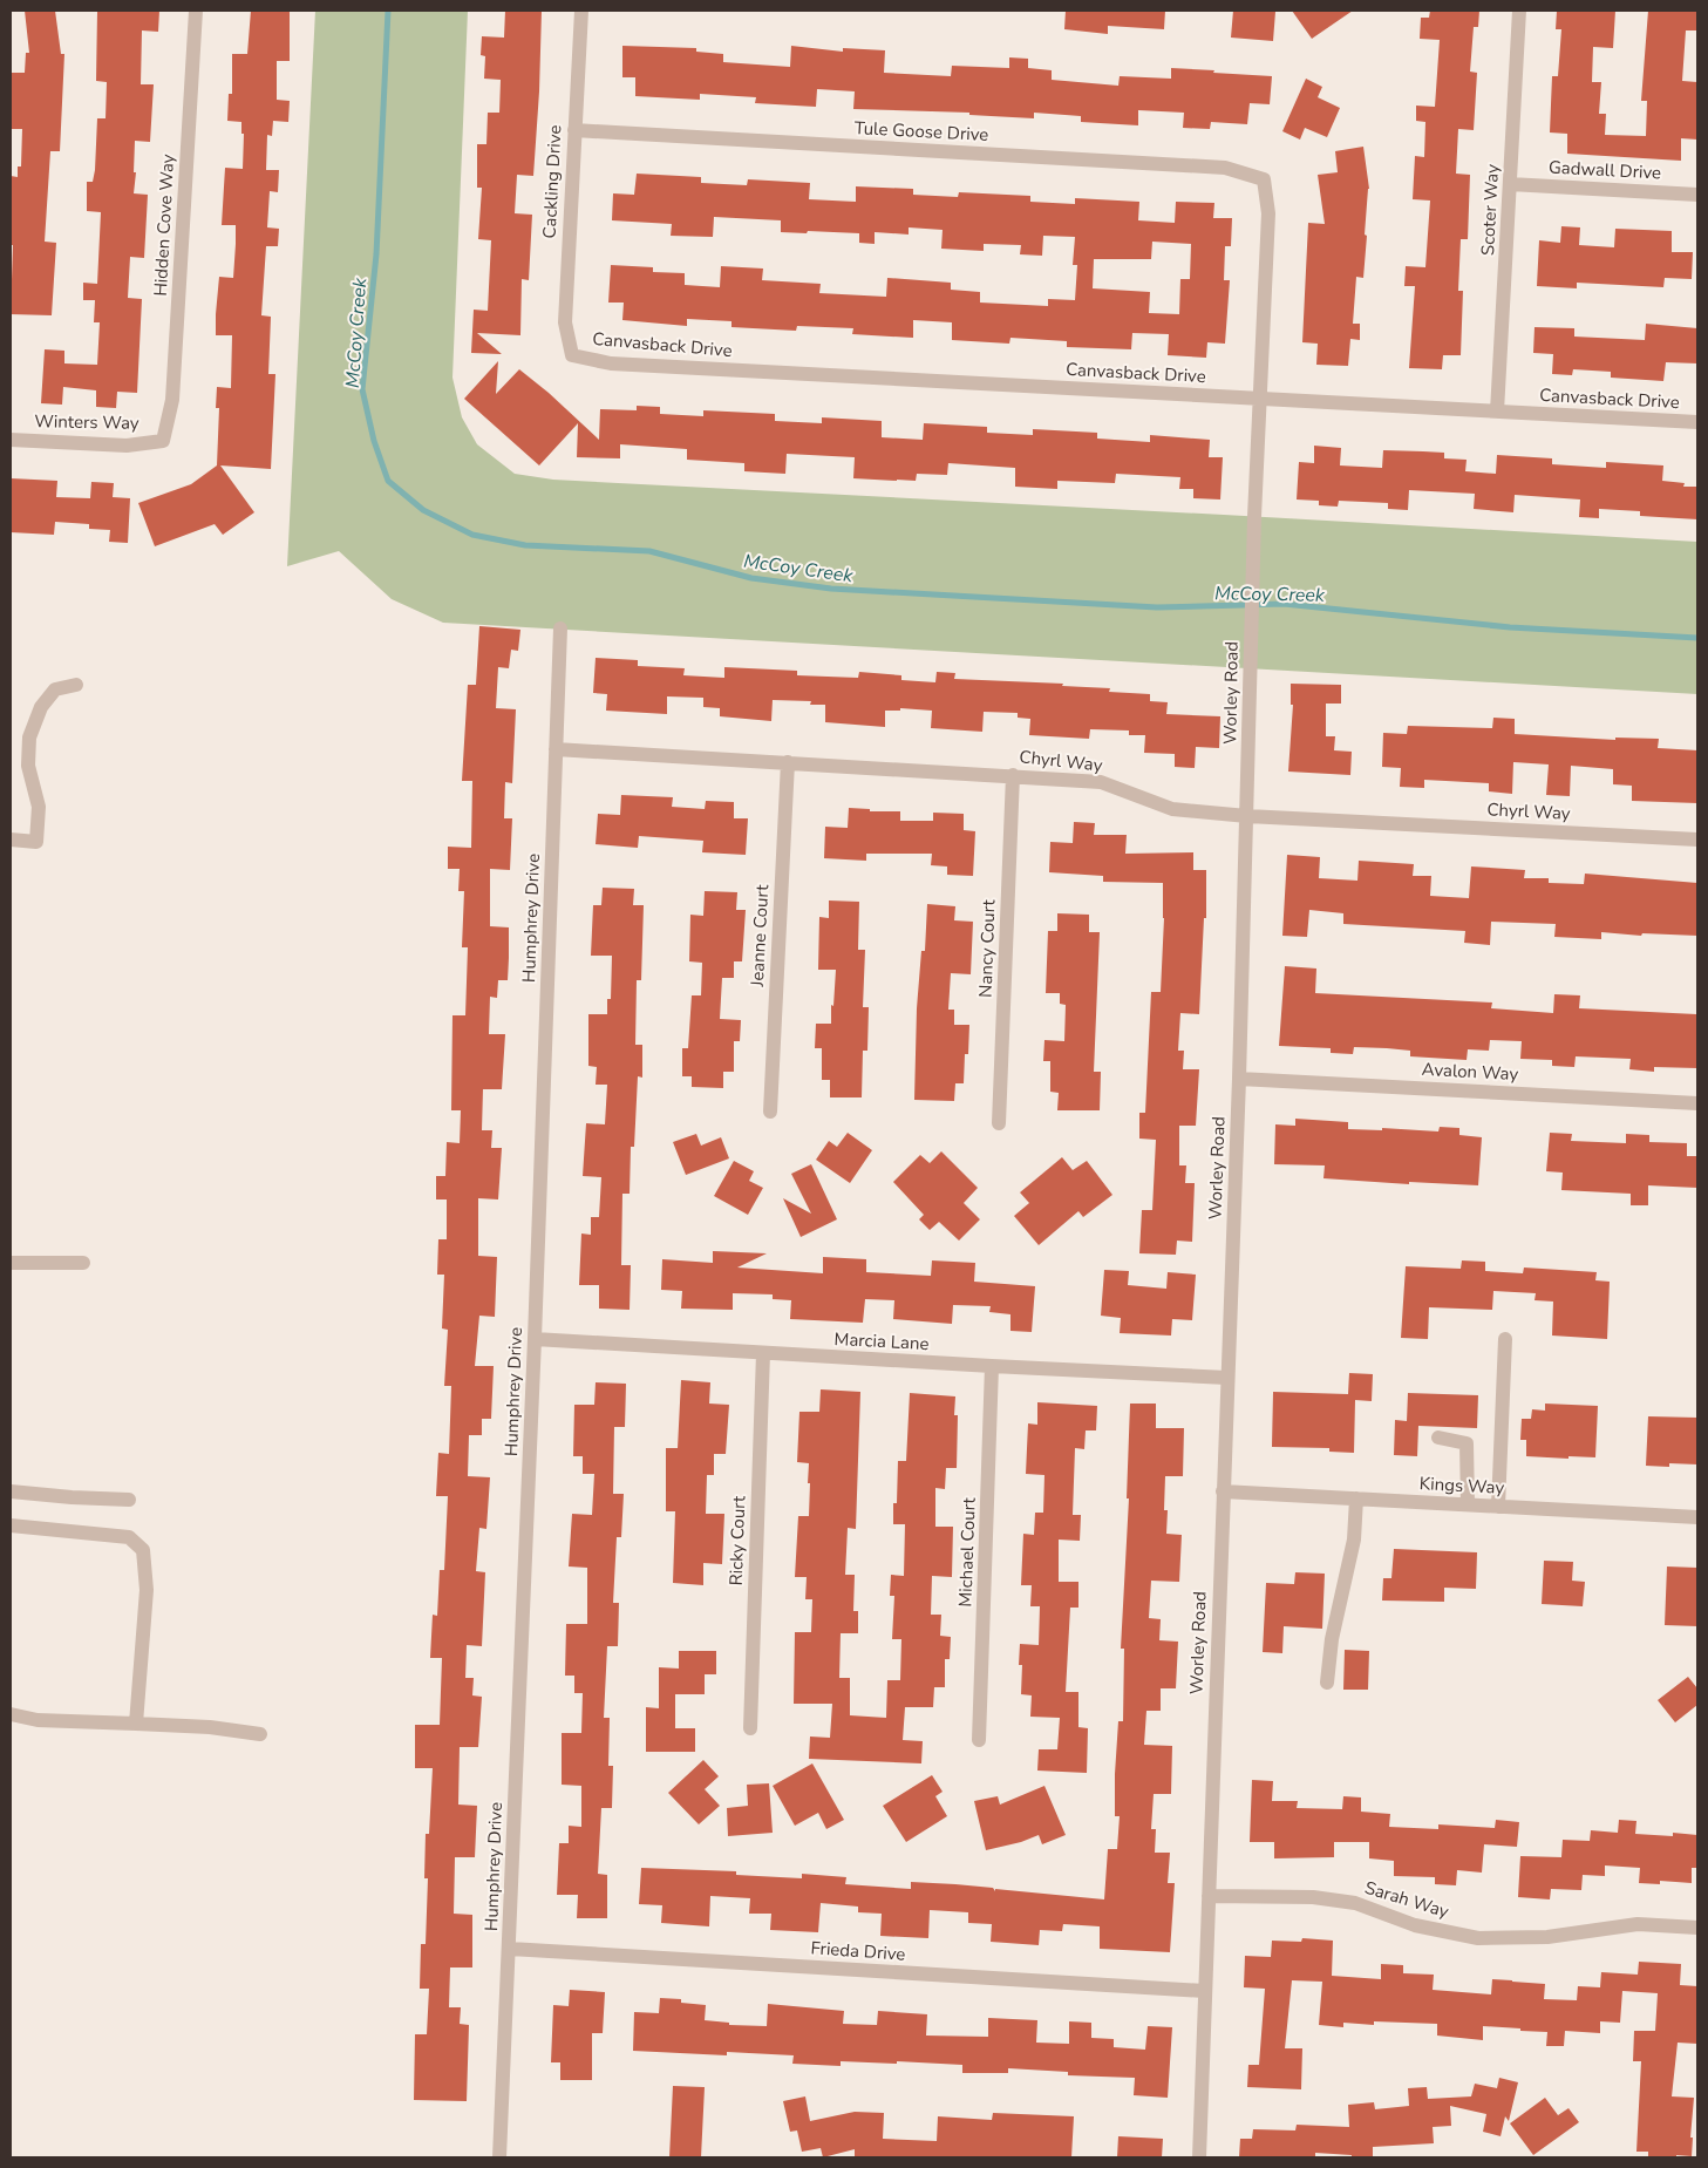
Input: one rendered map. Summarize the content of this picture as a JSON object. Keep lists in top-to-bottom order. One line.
{"streets":{"street":["Tule Goose Drive","Gadwall Drive","Cackling Drive","Scoter Way","Hidden Cove Way","Canvasback Drive","Winters Way","Worley Road","Chyrl Way","Humphrey Drive","Jeanne Court","Nancy Court","Avalon Way","Marcia Lane","Kings Way","Ricky Court","Michael Court","Sarah Way","Frieda Drive"]},"crossings":[["Tule Goose Drive","Cackling Drive"],["Tule Goose Drive","Worley Road"],["Gadwall Drive","Scoter Way"],["Cackling Drive","Canvasback Drive"],["Scoter Way","Canvasback Drive"],["Hidden Cove Way","Winters Way"],["Canvasback Drive","Worley Road"],["Worley Road","Chyrl Way"],["Worley Road","Avalon Way"],["Worley Road","Marcia Lane"],["Worley Road","Kings Way"],["Worley Road","Sarah Way"],["Worley Road","Frieda Drive"],["Chyrl Way","Humphrey Drive"],["Chyrl Way","Jeanne Court"],["Chyrl Way","Nancy Court"],["Humphrey Drive","Marcia Lane"],["Humphrey Drive","Frieda Drive"],["Marcia Lane","Ricky Court"],["Marcia Lane","Michael Court"]],"water":["McCoy Creek"]}
